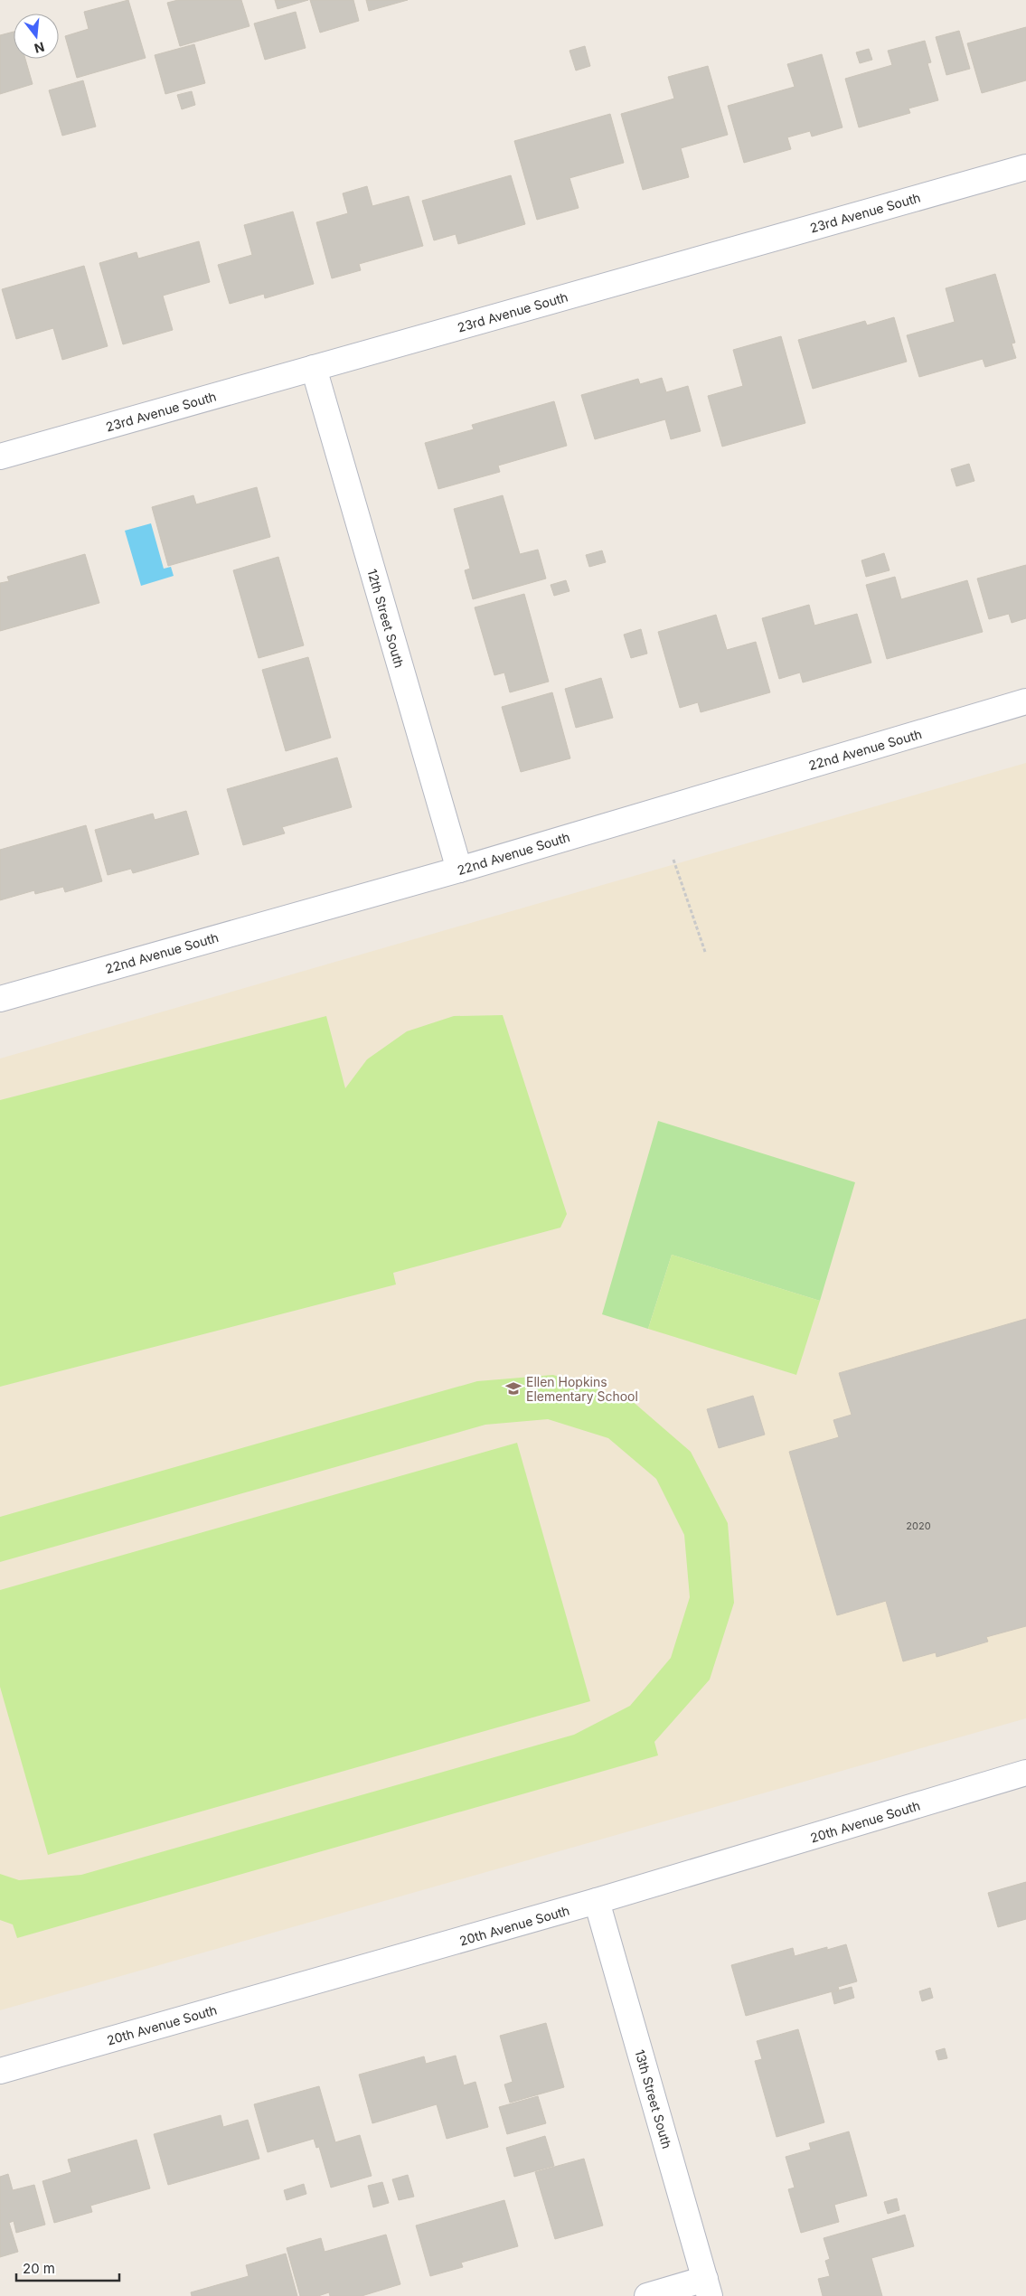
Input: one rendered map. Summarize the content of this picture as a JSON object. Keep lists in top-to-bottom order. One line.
{"streets":{"street":["23rd Avenue South","12th Street South","22nd Avenue South","20th Avenue South","13th Street South"]},"crossings":[["23rd Avenue South","12th Street South"],["12th Street South","22nd Avenue South"],["20th Avenue South","13th Street South"]],"places":{"school or university":["Ellen Hopkins Elementary School"]},"house_numbers":["2020"],"scale_bar":"20 m","north":"bottom"}
